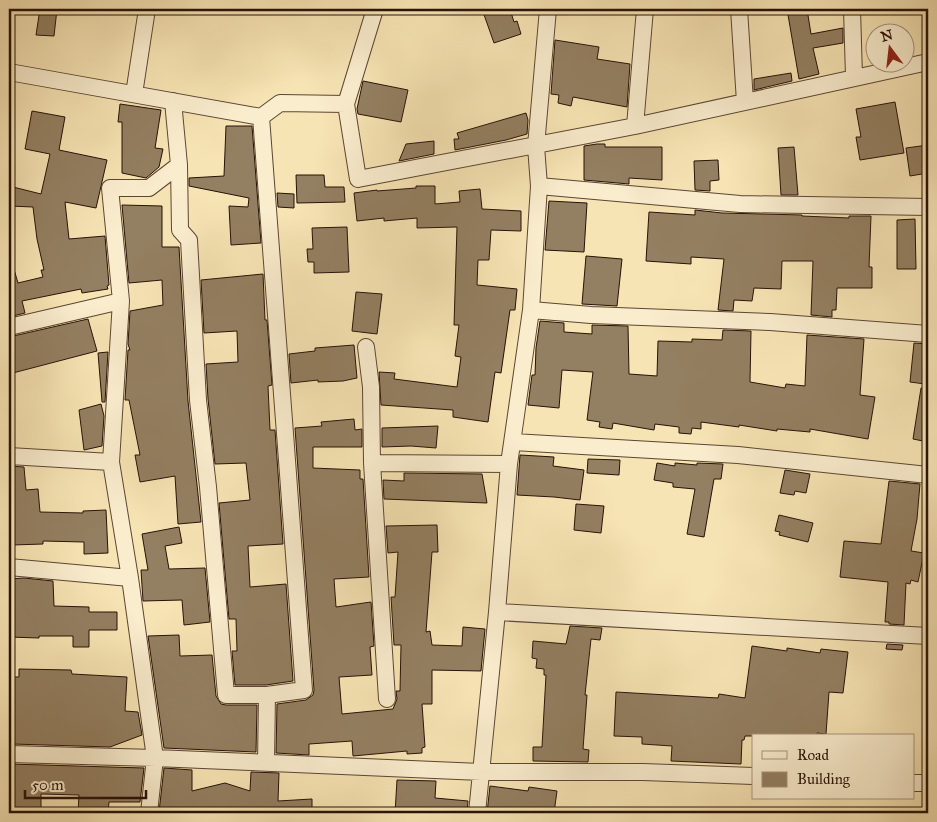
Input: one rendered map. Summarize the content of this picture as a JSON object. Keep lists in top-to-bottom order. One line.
{"legend":["Road","Building"],"scale_bar":"50 m","north":"top"}
